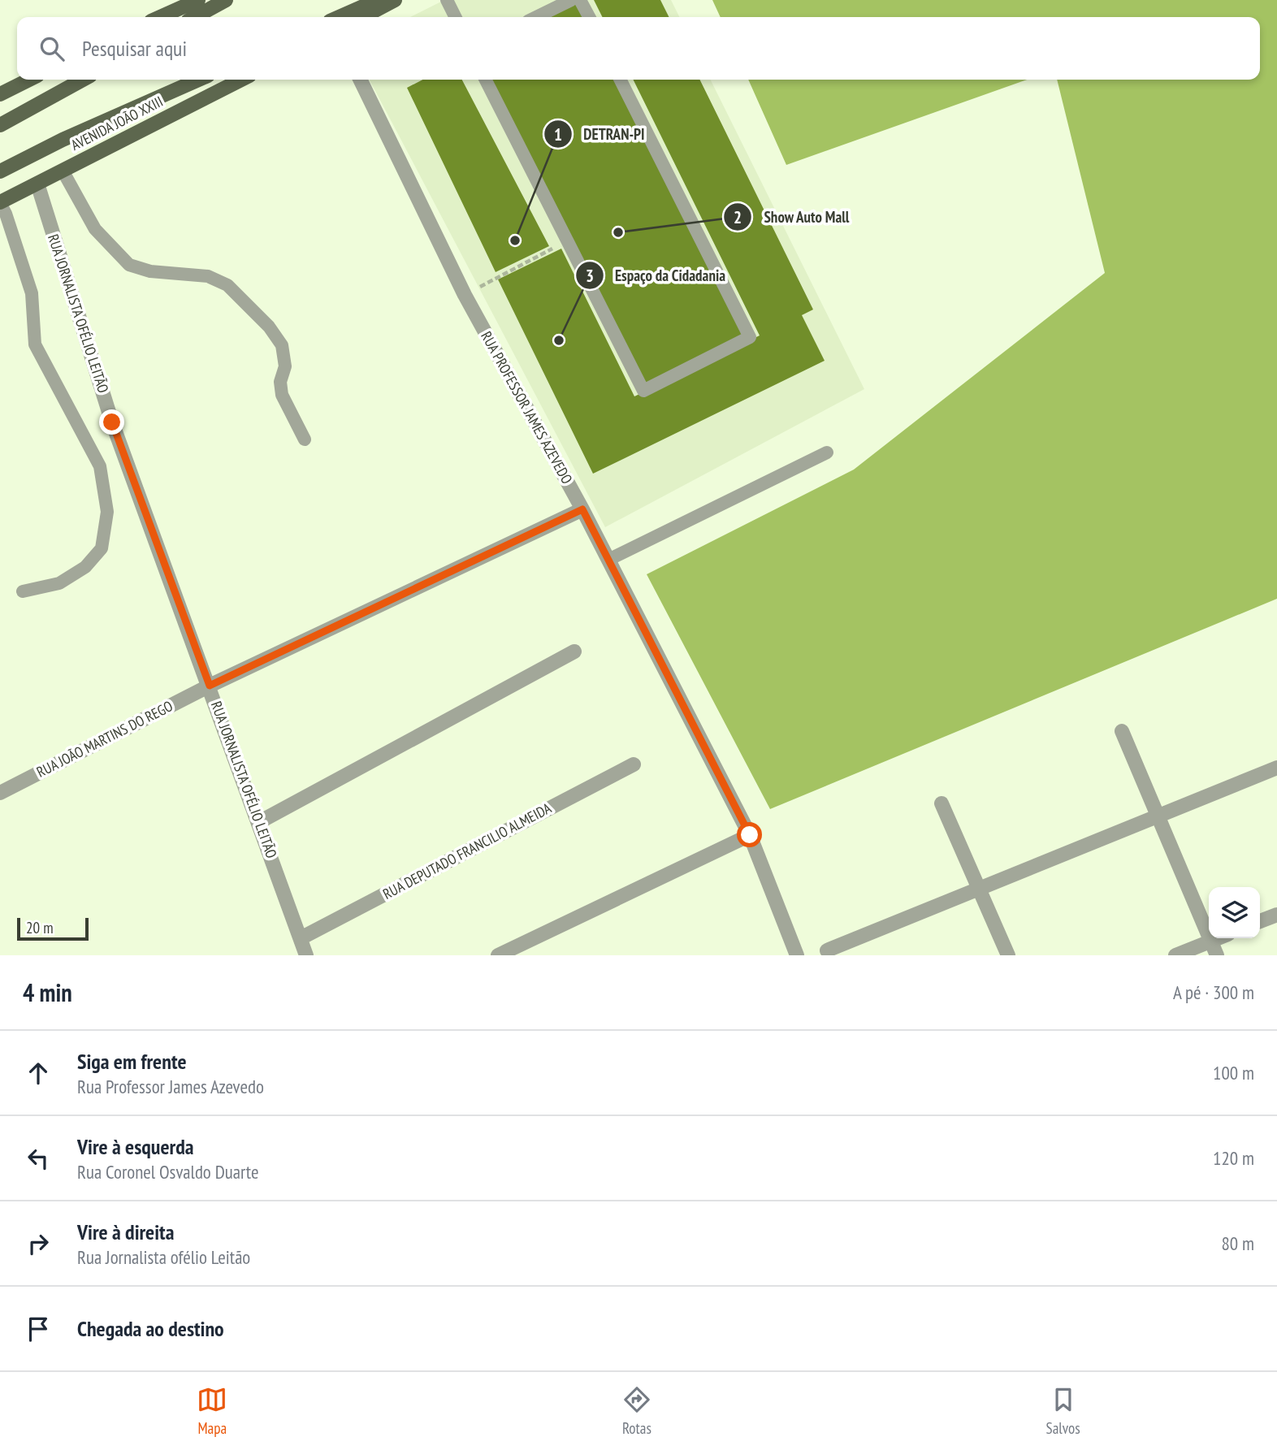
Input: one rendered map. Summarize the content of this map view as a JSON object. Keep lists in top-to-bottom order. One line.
{"streets":{"main road":["AVENIDA JOÃO XXIII"],"street":["RUA JORNALISTA OFÉLIO LEITÃO","RUA PROFESSOR JAMES AZEVEDO","RUA JOÃO MARTINS DO REGO","RUA DEPUTADO FRANCILIO ALMEIDA"]},"crossings":[["AVENIDA JOÃO XXIII","RUA JORNALISTA OFÉLIO LEITÃO"],["RUA JORNALISTA OFÉLIO LEITÃO","RUA JOÃO MARTINS DO REGO"],["RUA JORNALISTA OFÉLIO LEITÃO","RUA DEPUTADO FRANCILIO ALMEIDA"],["RUA PROFESSOR JAMES AZEVEDO","RUA JOÃO MARTINS DO REGO"]],"places":["Show Auto Mall","DETRAN-PI","Espaço da Cidadania"],"scale_bar":"20 m","page":{"search":"Pesquisar aqui","scale":"20 m","heading":["4 min","A pé · 300 m"],"list":[["Siga em frente","Rua Professor James Azevedo","100 m"],["Vire à esquerda","Rua Coronel Osvaldo Duarte","120 m"],["Vire à direita","Rua Jornalista ofélio Leitão","80 m"],"Chegada ao destino"],"nav":["Mapa","Rotas","Salvos"]}}
